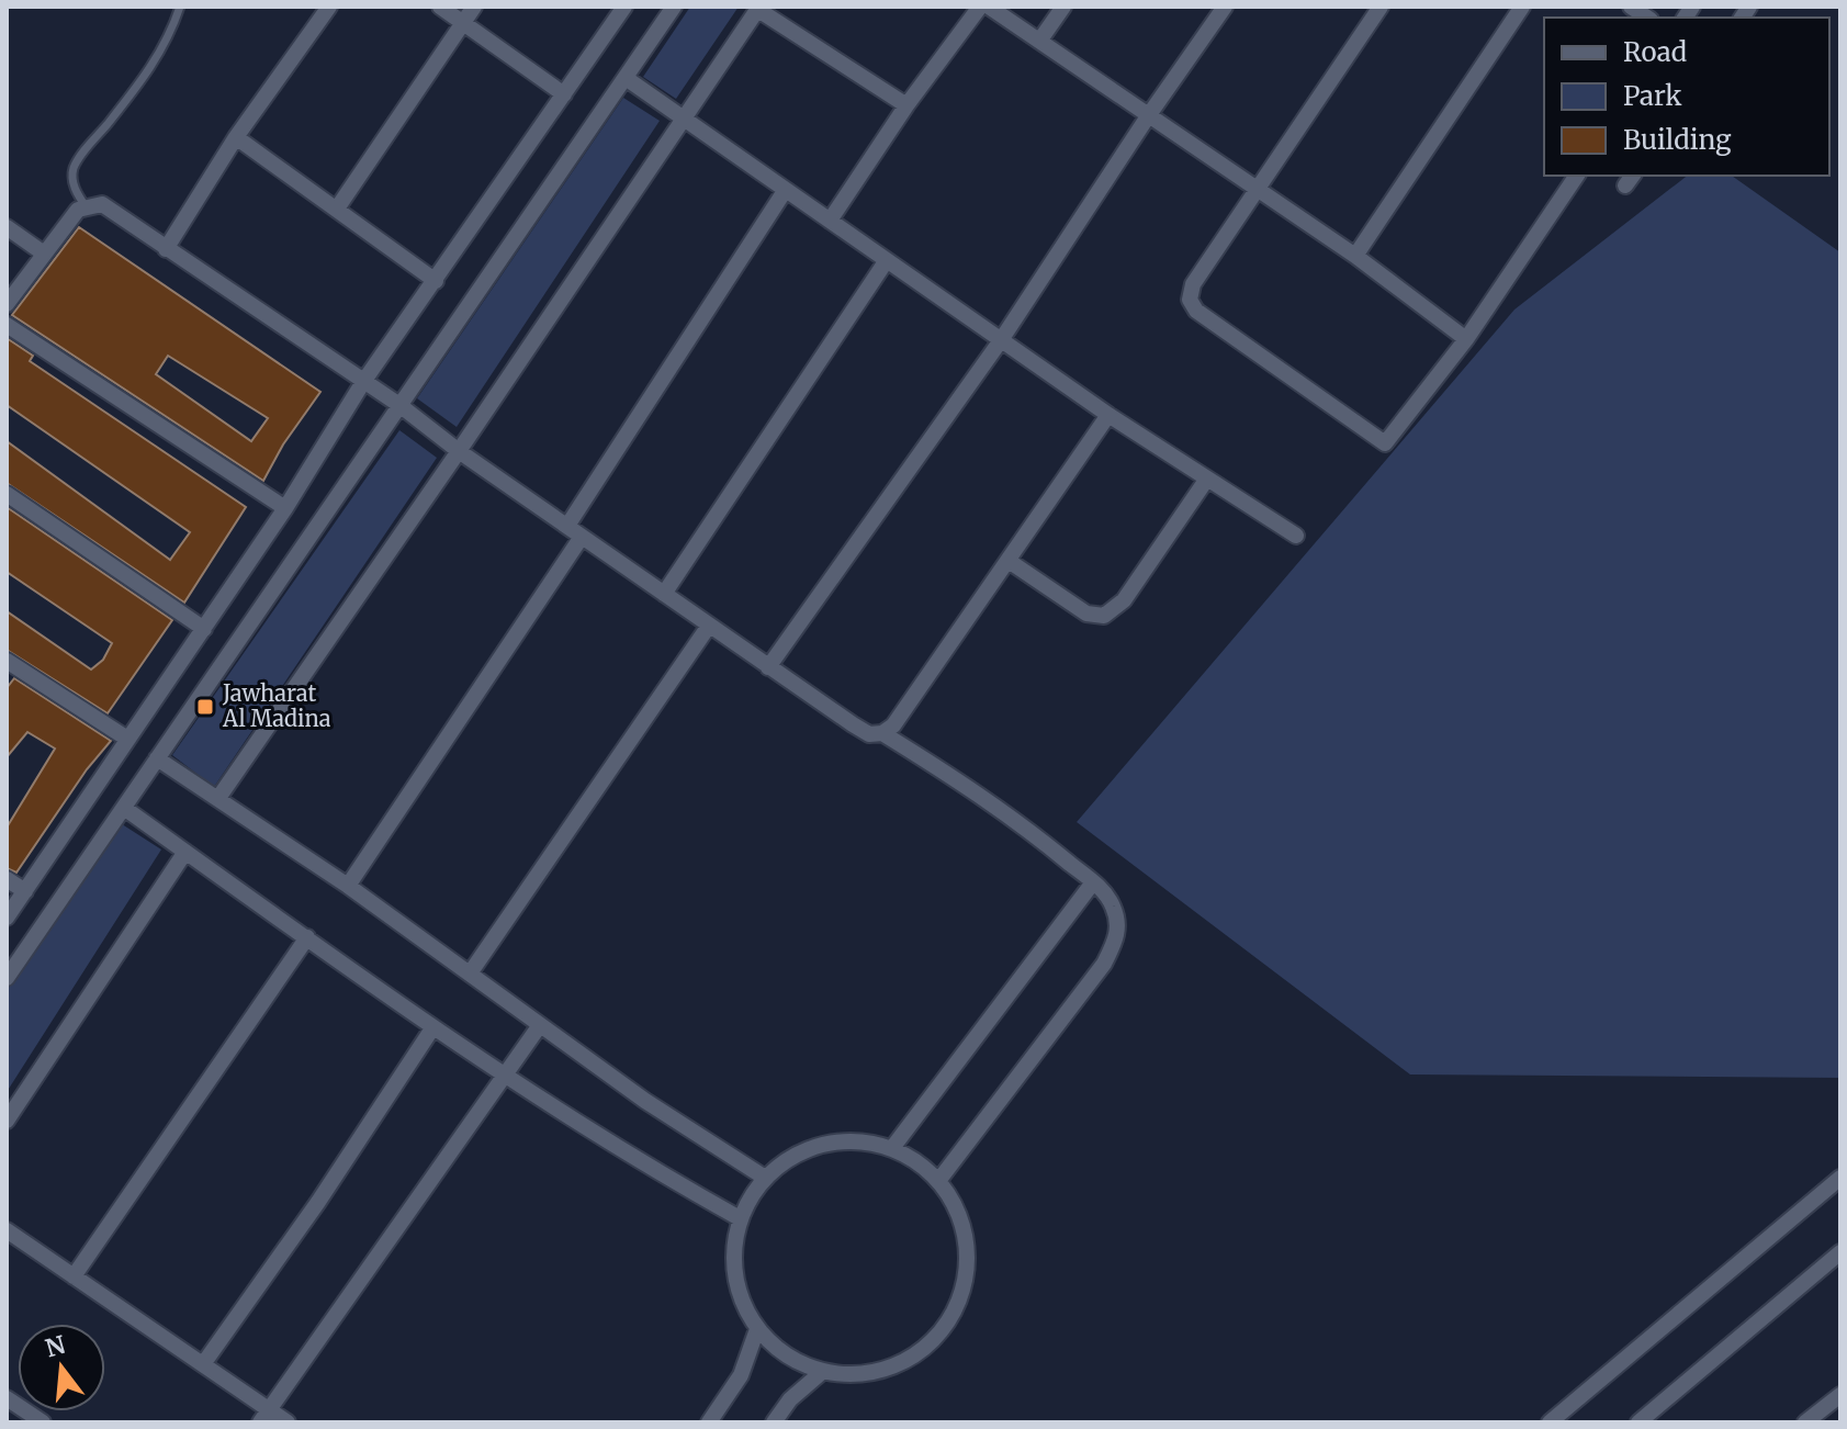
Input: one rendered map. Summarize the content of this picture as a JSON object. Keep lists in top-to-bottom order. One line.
{"places":{"transit":["Jawharat Al Madina"]},"legend":["Road","Park","Building"],"north":"top"}
